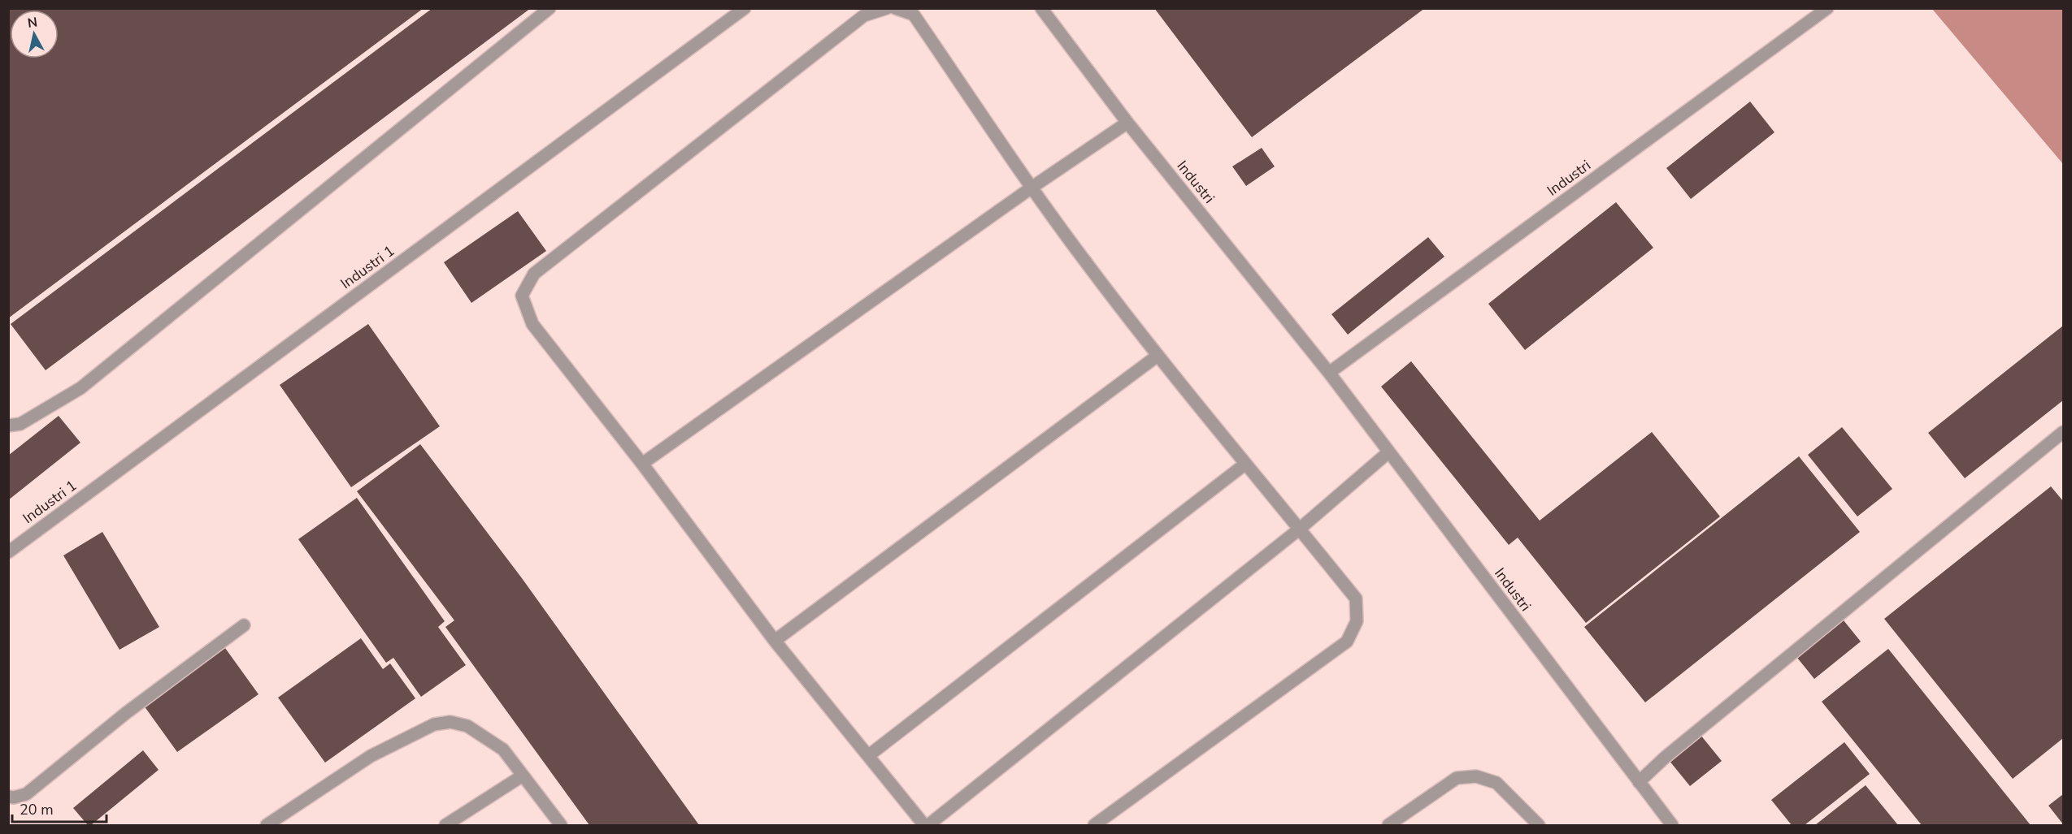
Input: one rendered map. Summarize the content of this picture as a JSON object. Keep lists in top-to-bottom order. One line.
{"streets":{"lane":["Industri","Industri 1"]},"scale_bar":"20 m","north":"top"}
